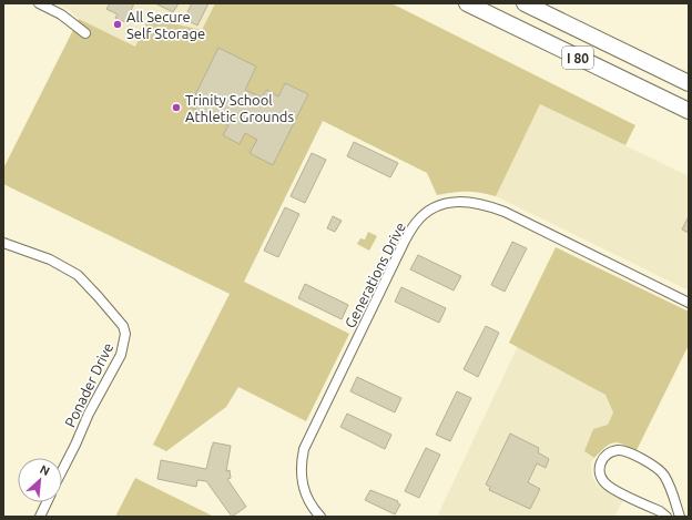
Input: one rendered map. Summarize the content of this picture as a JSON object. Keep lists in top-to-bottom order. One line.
{"streets":{"highway":["I 80"],"street":["Generations Drive","Ponader Drive"]},"places":["All Secure Self Storage","Trinity School Athletic Grounds"],"north":"top right"}
